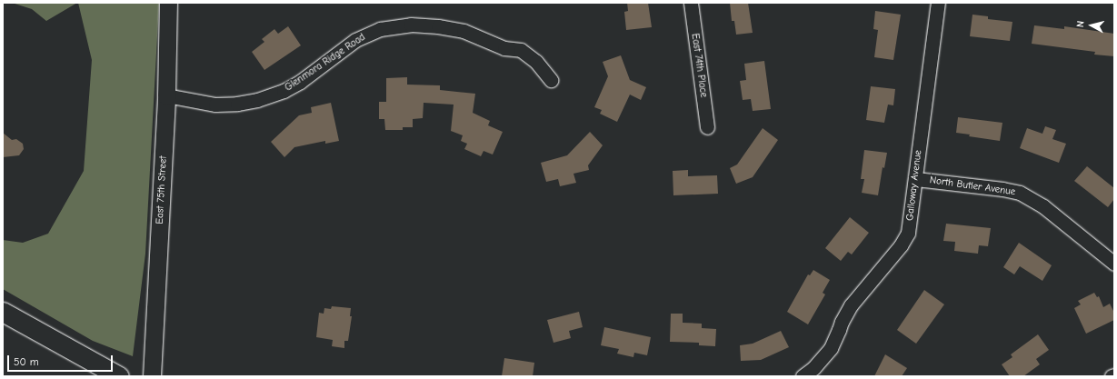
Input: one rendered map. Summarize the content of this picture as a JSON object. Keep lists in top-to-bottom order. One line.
{"streets":{"street":["Glenmora Ridge Road","East 74th Place","Galloway Avenue","North Butler Avenue","East 75th Street"]},"crossings":[["Glenmora Ridge Road","East 75th Street"],["Galloway Avenue","North Butler Avenue"]],"scale_bar":"50 m","north":"left"}
